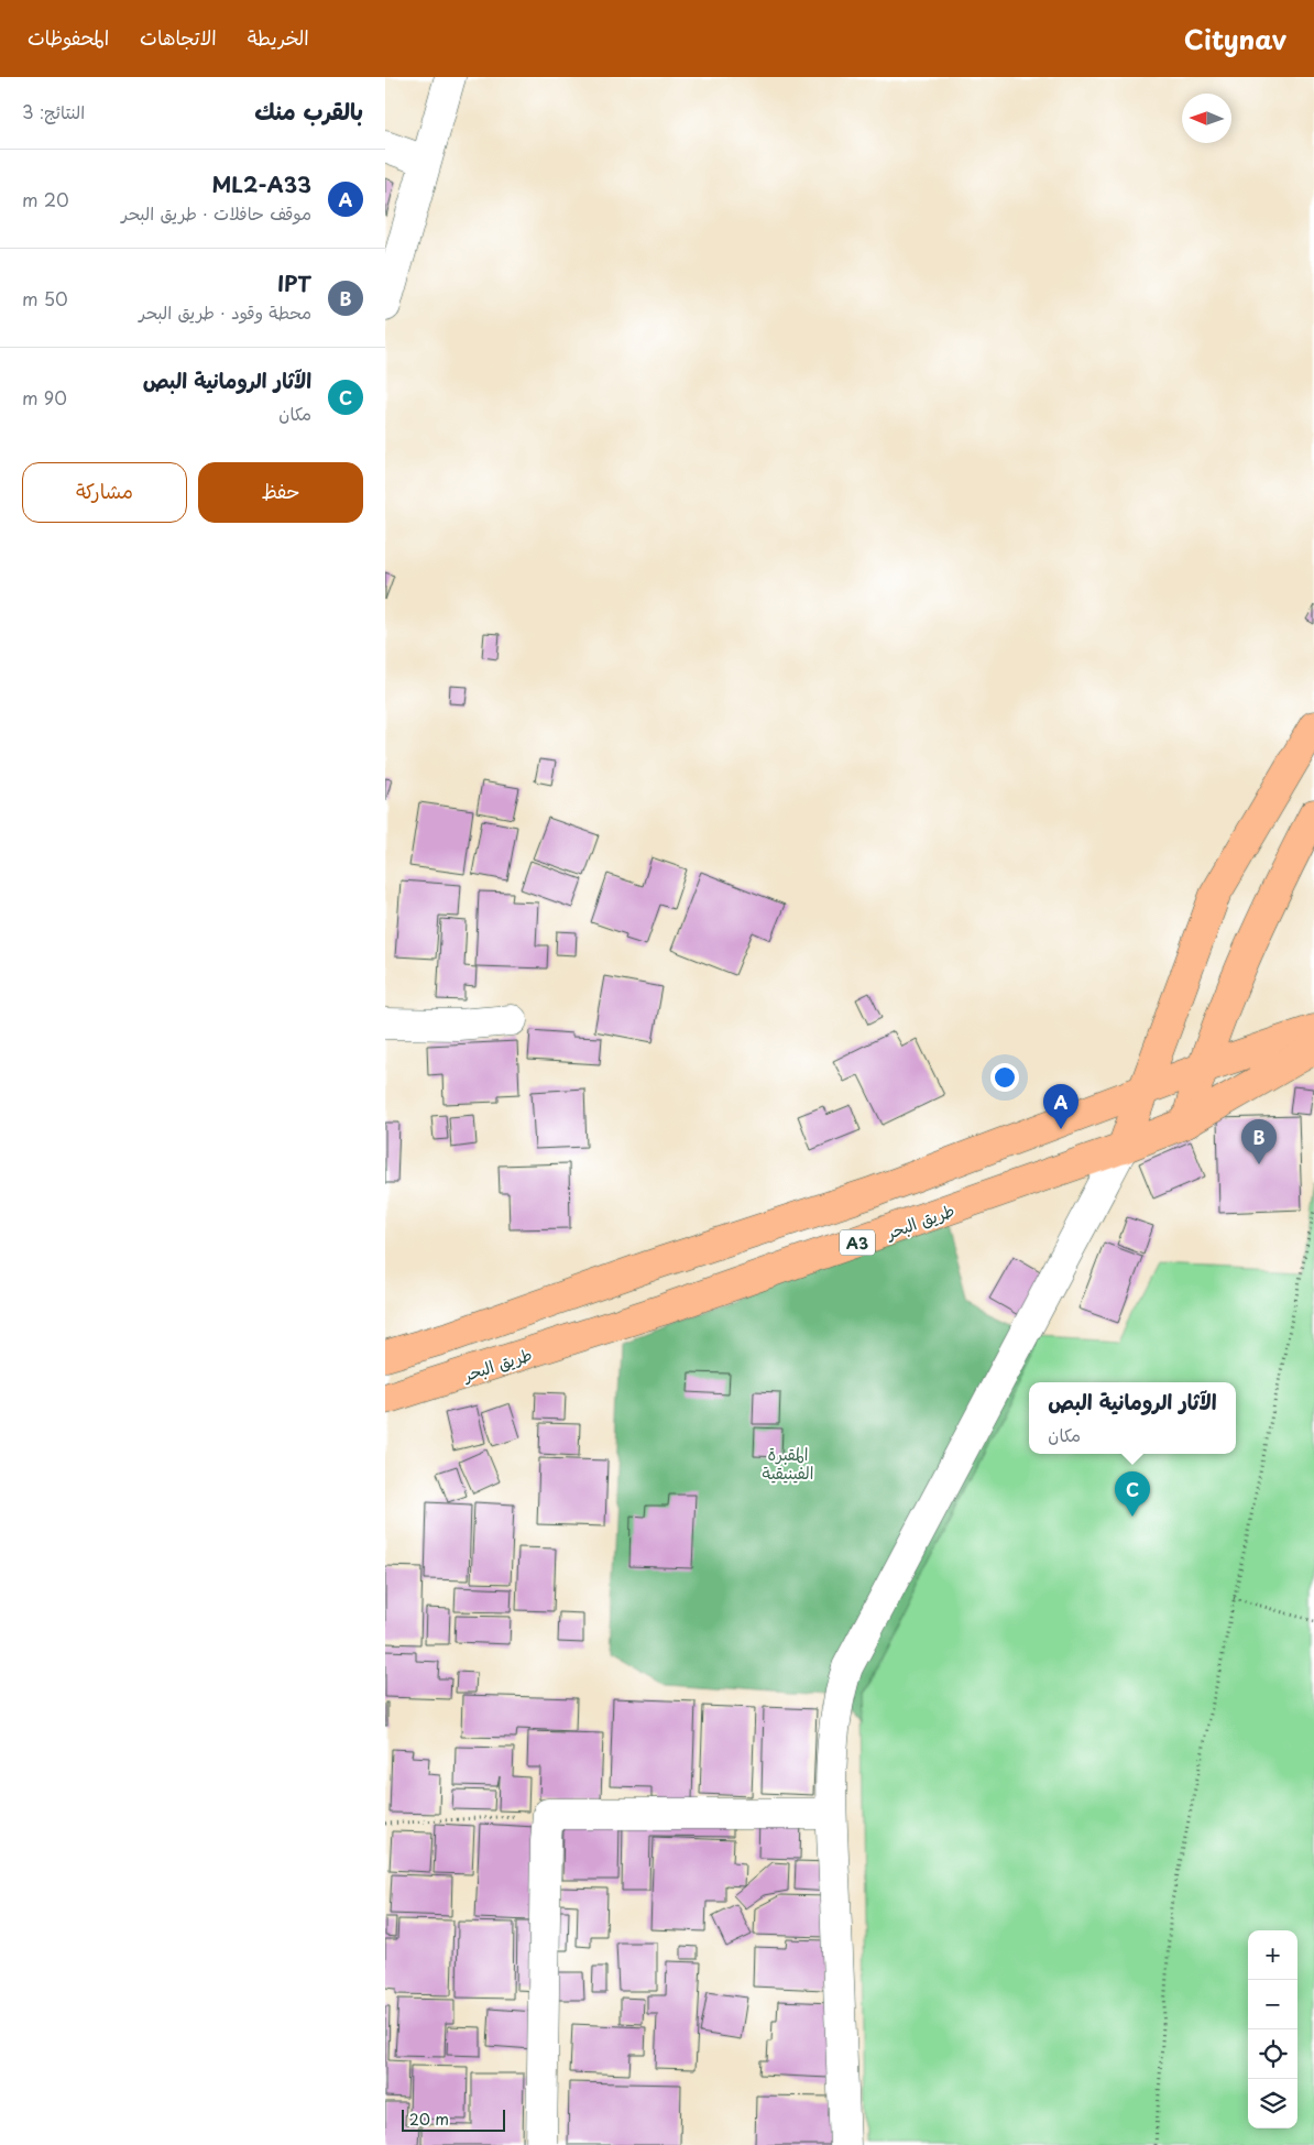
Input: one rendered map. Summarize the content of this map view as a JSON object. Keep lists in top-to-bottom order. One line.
{"streets":{"main road":["طريق البحر","A3"]},"parks":["المقبرة الفينيقية"],"scale_bar":"20 m","north":"left","page":{"header":"Citynav","nav":["الخريطة","الاتجاهات","المحفوظات"],"heading":["بالقرب منك","النتائج: 3"],"list":[{"mark":"A","name":"ML2-A33","note":"موقف حافلات · طريق البحر","value":"20 m"},{"mark":"B","name":"IPT","note":"محطة وقود · طريق البحر","value":"50 m"},{"mark":"C","name":"الآثار الرومانية البص","note":"مكان","value":"90 m"}],"buttons":["حفظ","مشاركة"],"pins":["A","B","C"],"popup":["الآثار الرومانية البص","مكان"],"map_buttons":["+","−"],"scale":"20 m"}}
